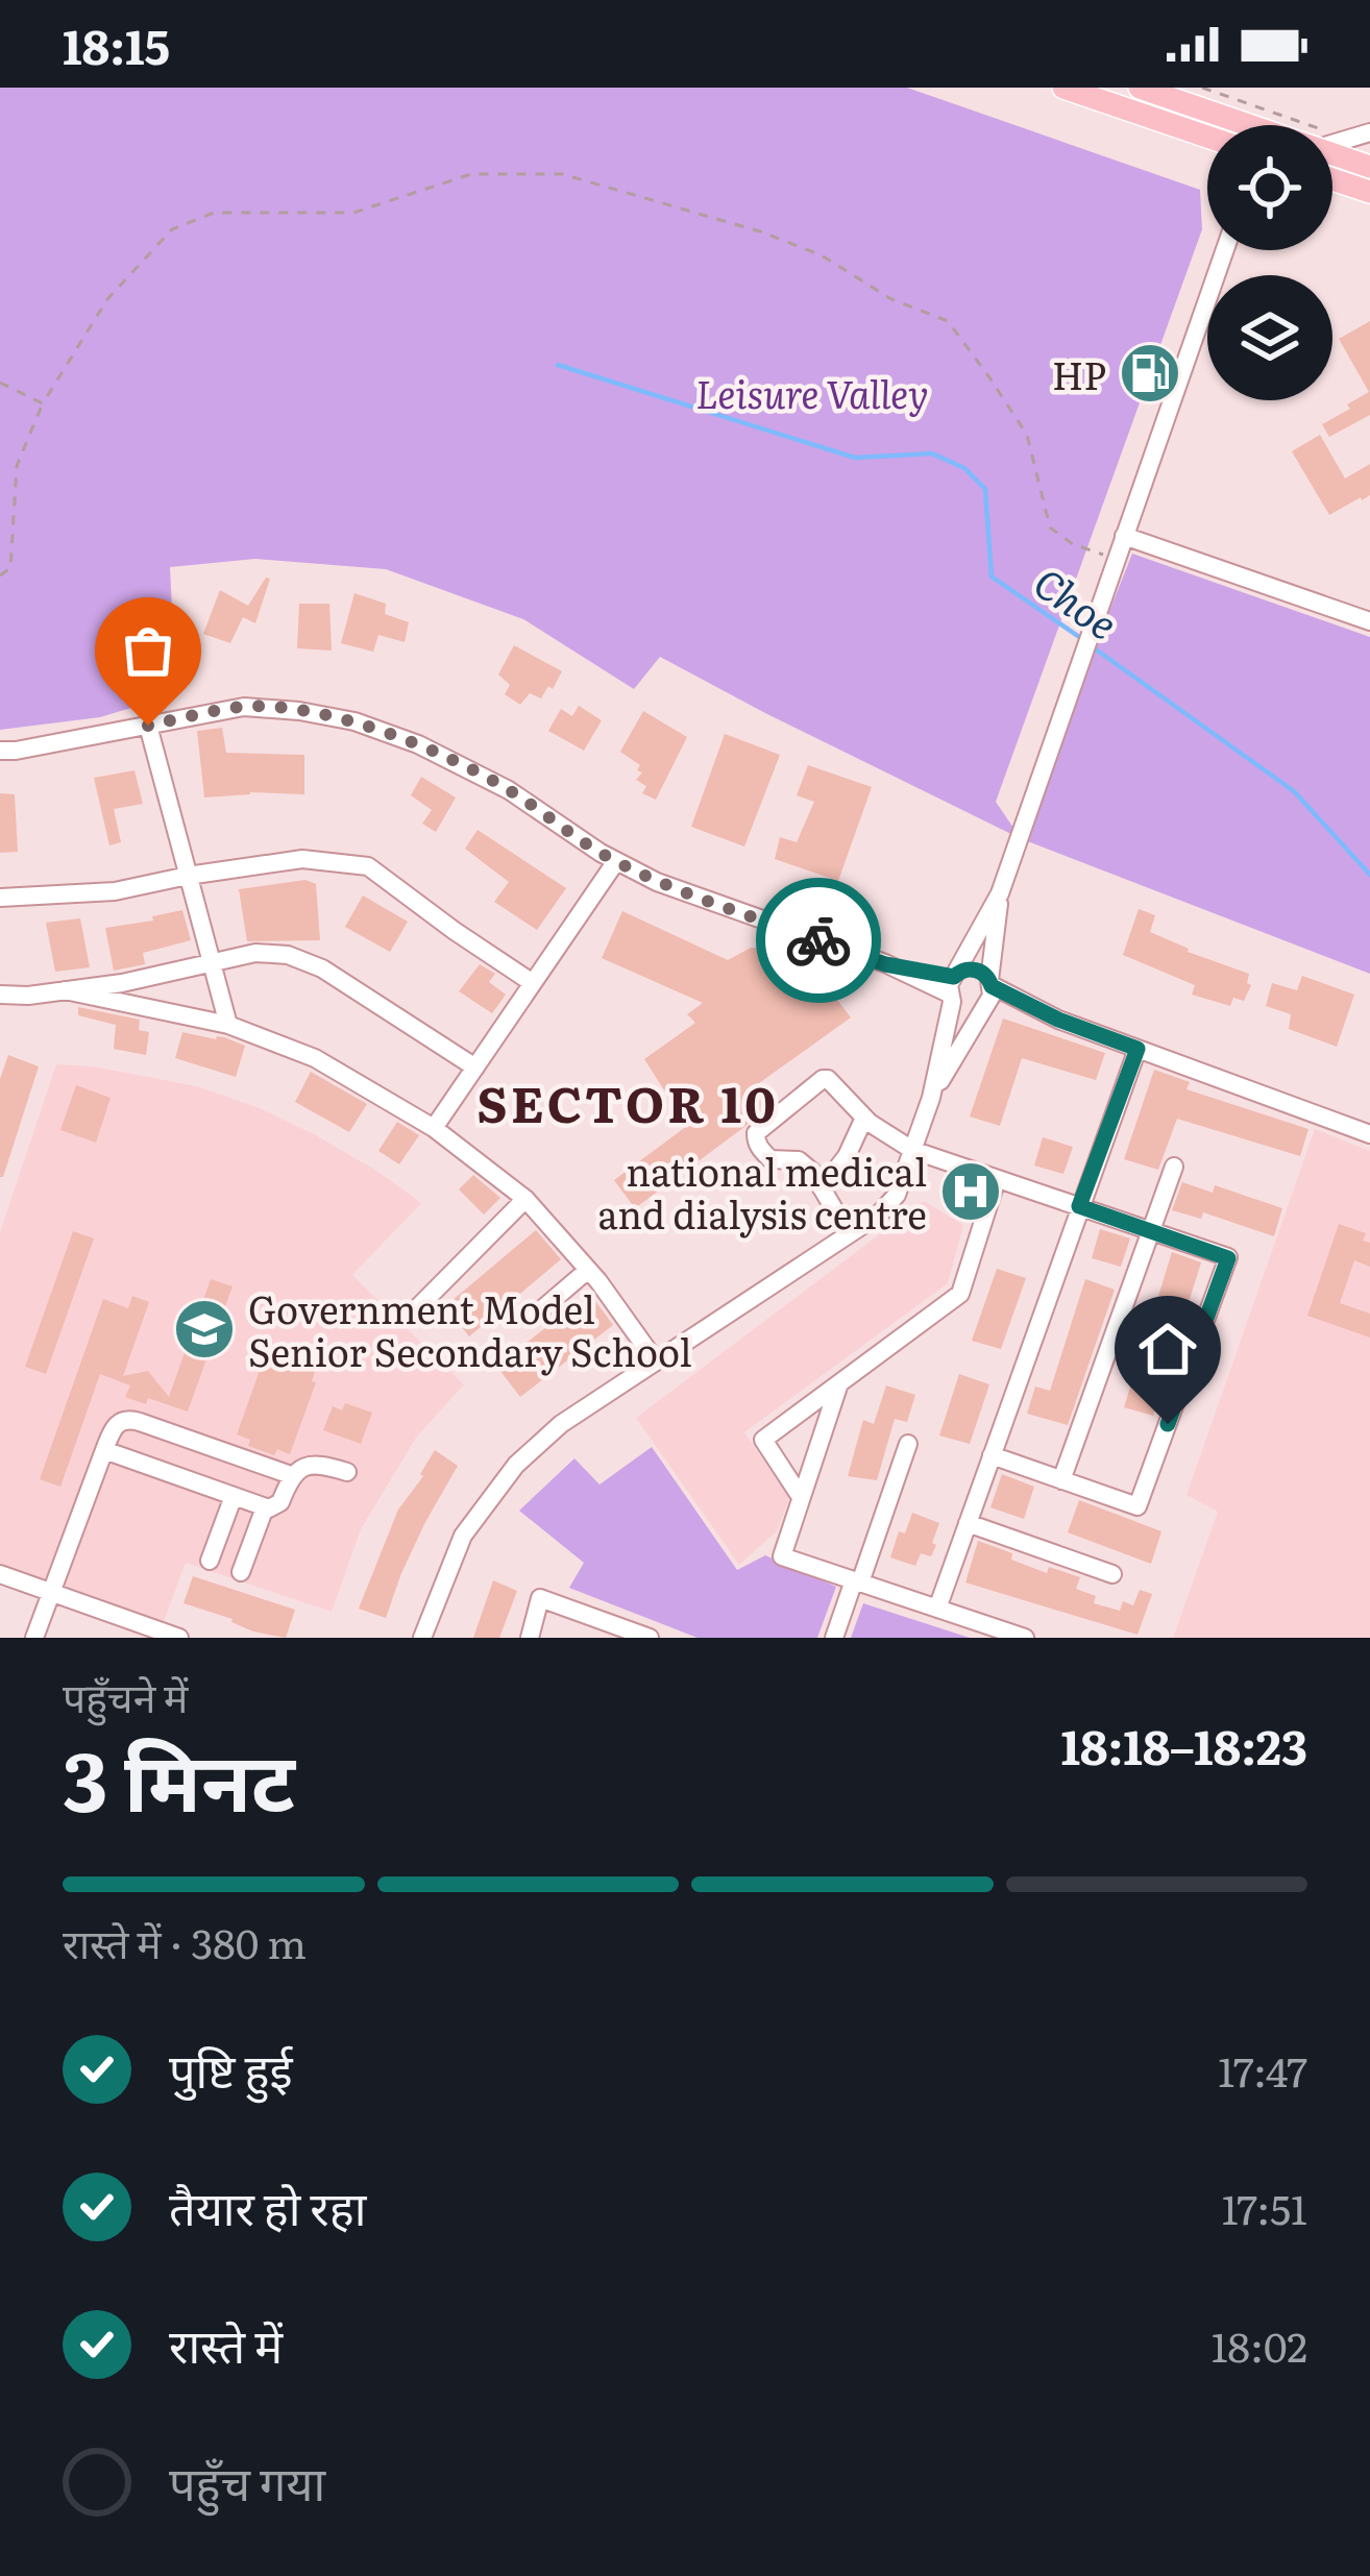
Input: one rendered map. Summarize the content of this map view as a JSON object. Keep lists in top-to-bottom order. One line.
{"districts":["SECTOR 10"],"water":["Choe"],"parks":["Leisure Valley"],"places":{"fuel station":["HP"],"hospital":["national medical and dialysis centre"],"school or university":["Government Model Senior Secondary School"]},"page":{"status":"18:15","heading":["3 मिनट","पहुँचने में","18:18–18:23"],"bar":"रास्ते में · 380 m","list":[["पुष्टि हुई","17:47"],["तैयार हो रहा","17:51"],["रास्ते में","18:02"],"पहुँच गया"]}}
